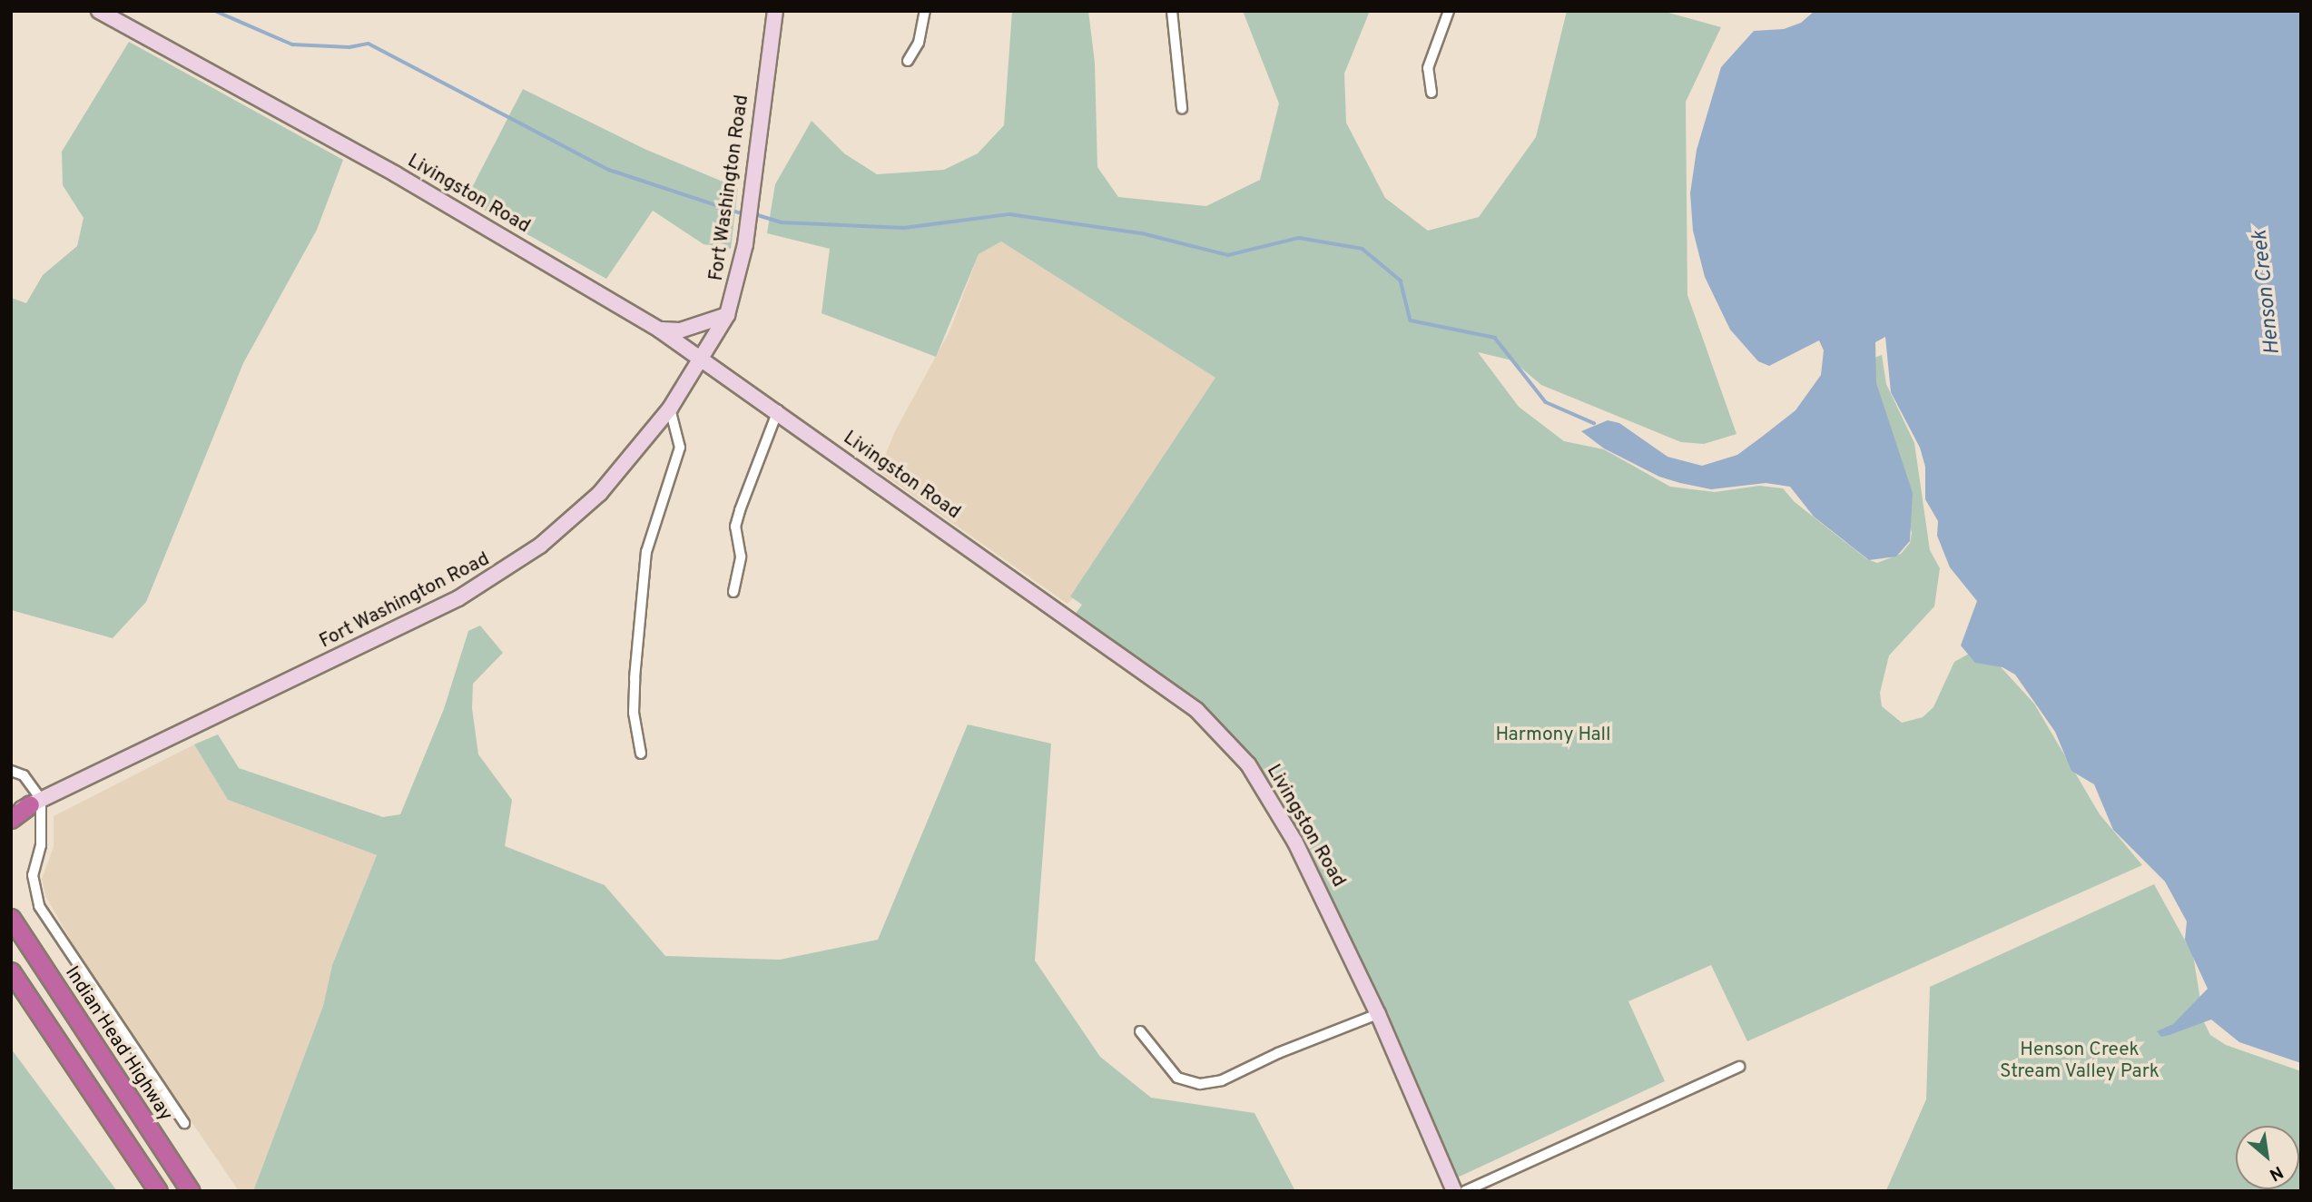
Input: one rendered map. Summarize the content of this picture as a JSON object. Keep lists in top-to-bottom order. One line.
{"streets":{"highway":["Indian Head Highway"],"main road":["Fort Washington Road","Livingston Road"]},"crossings":[["Fort Washington Road","Livingston Road"]],"water":["Henson Creek"],"parks":["Harmony Hall","Henson Creek Stream Valley Park"],"north":"bottom right"}
